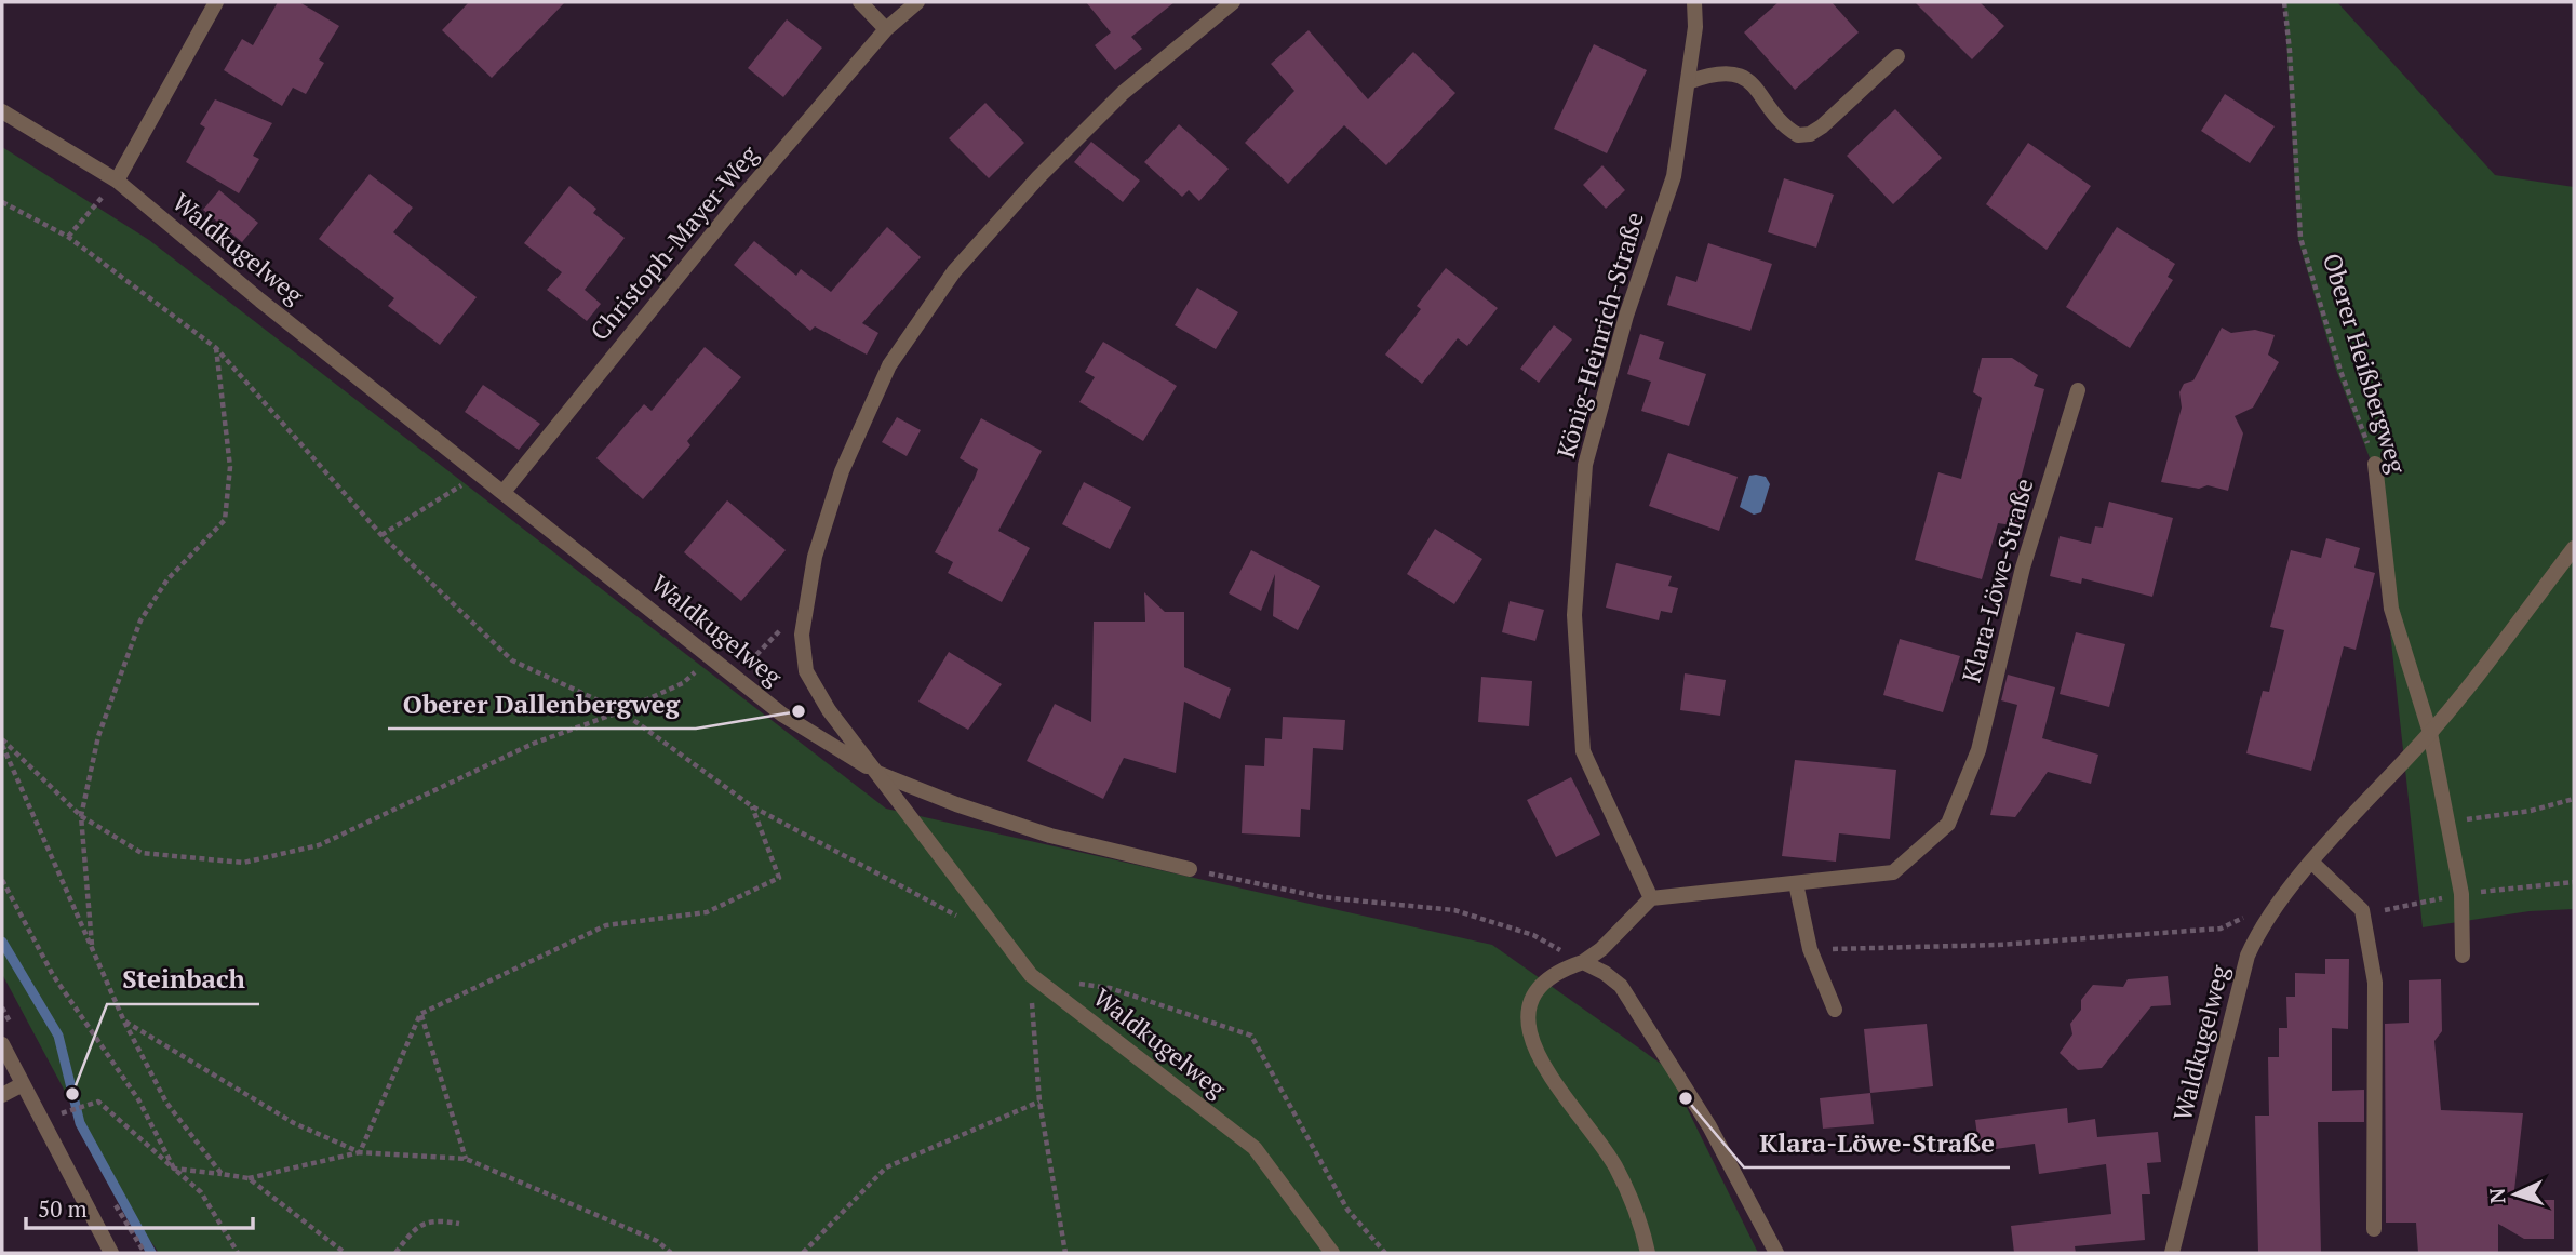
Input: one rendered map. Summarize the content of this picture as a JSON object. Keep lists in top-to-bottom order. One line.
{"streets":{"street":["Christoph-Mayer-Weg","Waldkugelweg","König-Heinrich-Straße","Oberer Heißbergweg","Klara-Löwe-Straße"]},"crossings":[["Christoph-Mayer-Weg","Waldkugelweg"],["Waldkugelweg","Oberer Heißbergweg"],["König-Heinrich-Straße","Klara-Löwe-Straße"]],"places":["Oberer Dallenbergweg","Steinbach","Klara-Löwe-Straße"],"scale_bar":"50 m","north":"left"}
